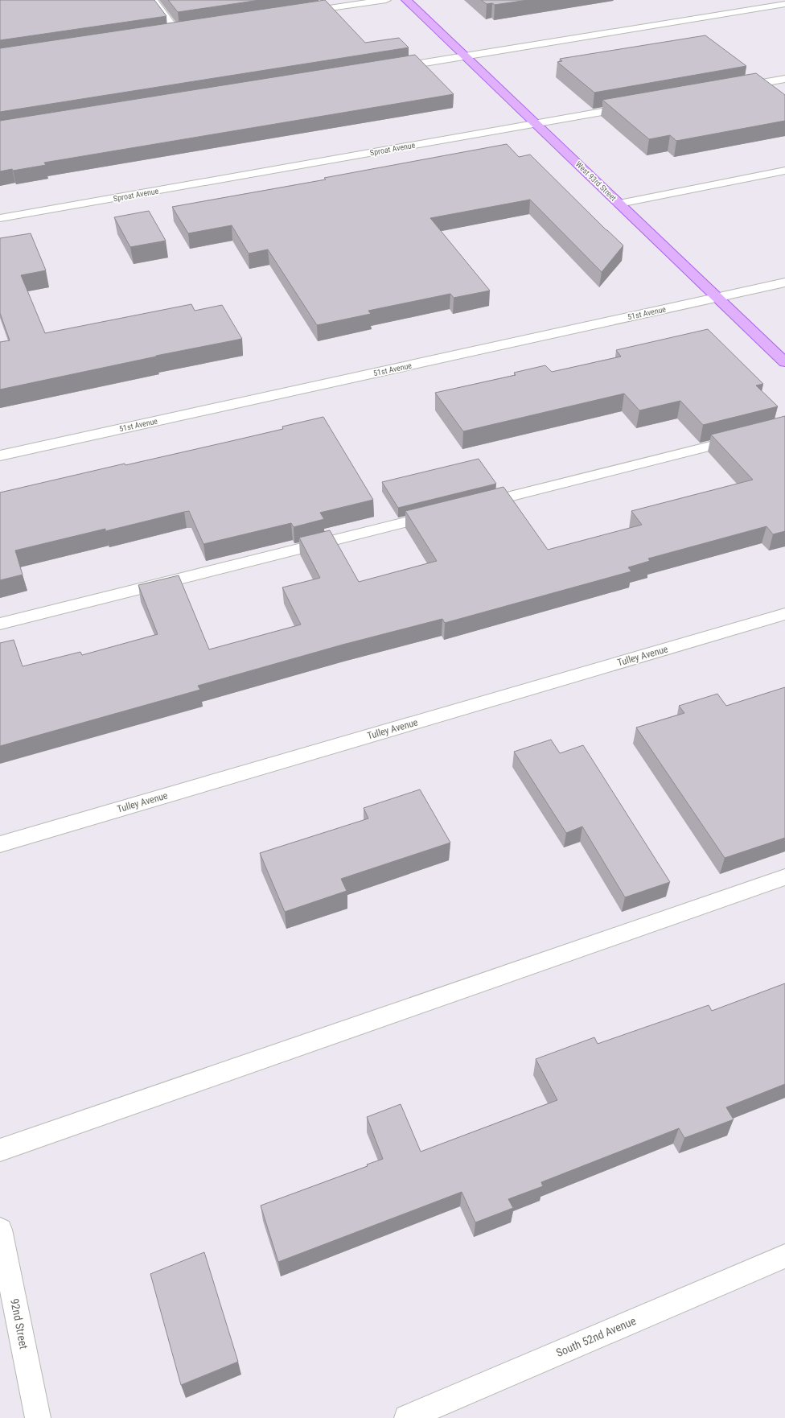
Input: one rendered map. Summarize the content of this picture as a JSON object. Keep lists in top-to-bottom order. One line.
{"streets":{"main road":["West 93rd Street"],"street":["Sproat Avenue","51st Avenue","Tulley Avenue","92nd Street","South 52nd Avenue"]},"crossings":[["Sproat Avenue","West 93rd Street"],["West 93rd Street","51st Avenue"]]}
